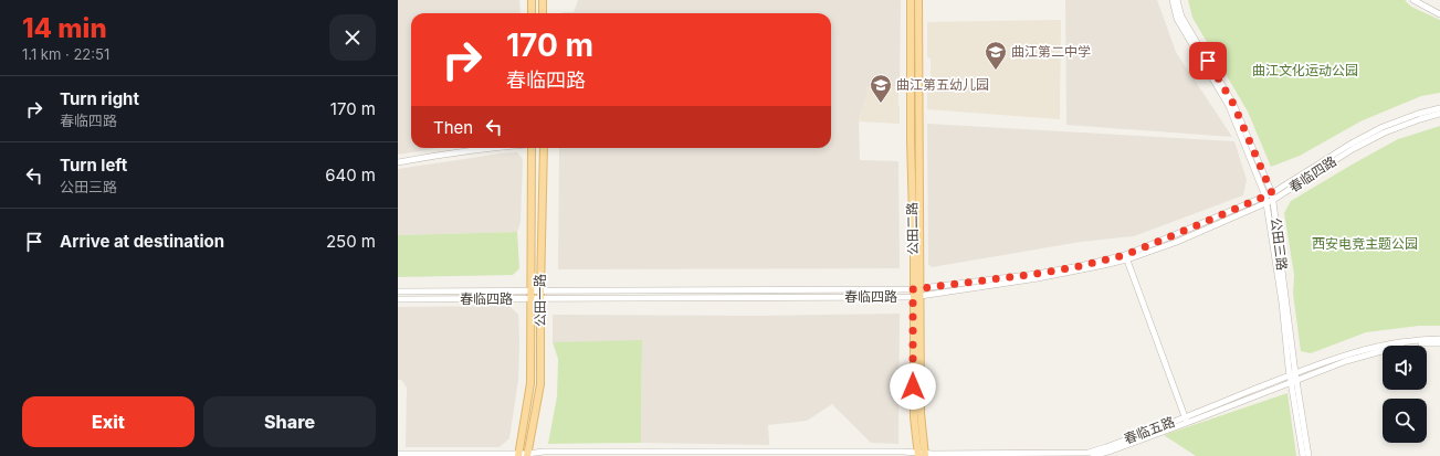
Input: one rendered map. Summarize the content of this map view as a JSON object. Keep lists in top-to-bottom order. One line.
{"streets":{"main road":["公田二路","公田一路"],"street":["春临四路","公田三路","春临五路"]},"crossings":[["春临四路","公田二路"],["春临四路","公田三路"],["春临四路","公田一路"],["公田二路","春临五路"],["公田三路","春临五路"],["公田一路","春临五路"]],"parks":["曲江文化运动公园","西安电竞主题公园"],"places":{"school or university":["曲江第二中学","曲江第五幼儿园"]},"page":{"heading":["14 min","1.1 km · 22:51"],"turn":["170 m","春临四路"],"list":[{"name":"Turn right","note":"春临四路","value":"170 m"},{"name":"Turn left","note":"公田三路","value":"640 m"},{"name":"Arrive at destination","value":"250 m"}],"then":"Then","buttons":["Exit","Share"]}}
